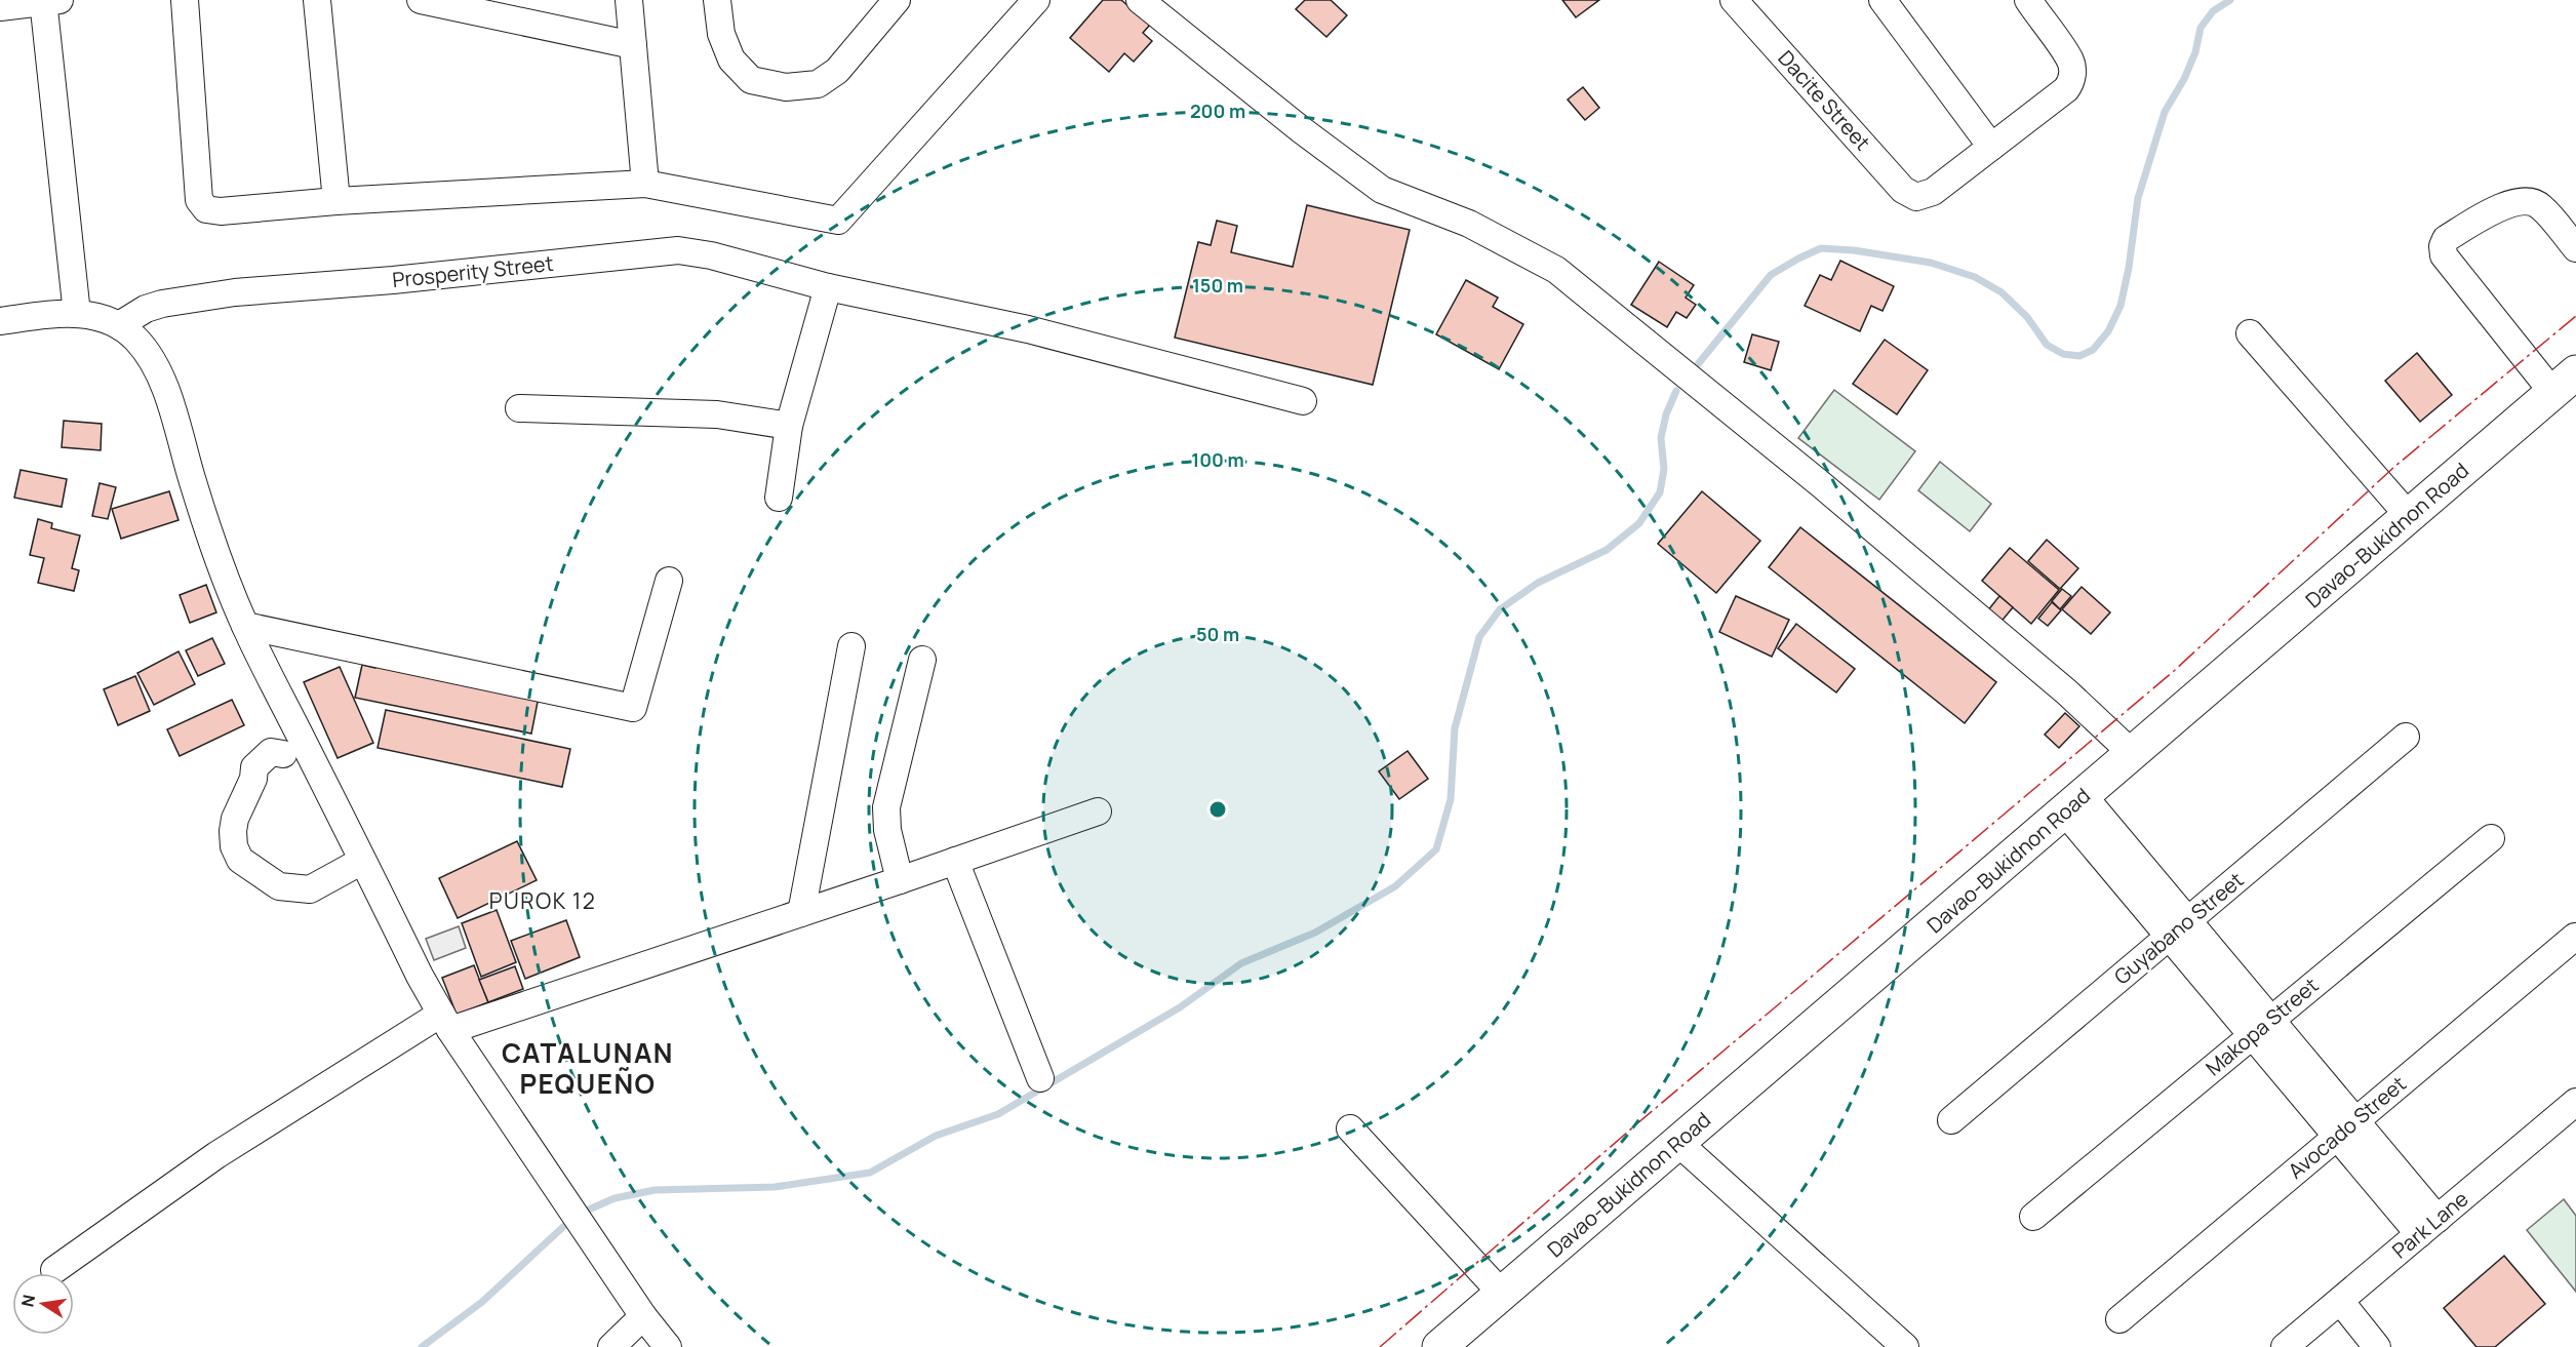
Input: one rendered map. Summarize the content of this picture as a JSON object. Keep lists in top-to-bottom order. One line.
{"streets":{"highway":["Davao-Bukidnon Road"],"street":["Dacite Street","Prosperity Street","Guyabano Street","Makopa Street","Avocado Street","Park Lane"]},"districts":["PUROK 12","CATALUNAN PEQUEÑO"],"north":"left","rings":["200 m","150 m","100 m","50 m"]}
